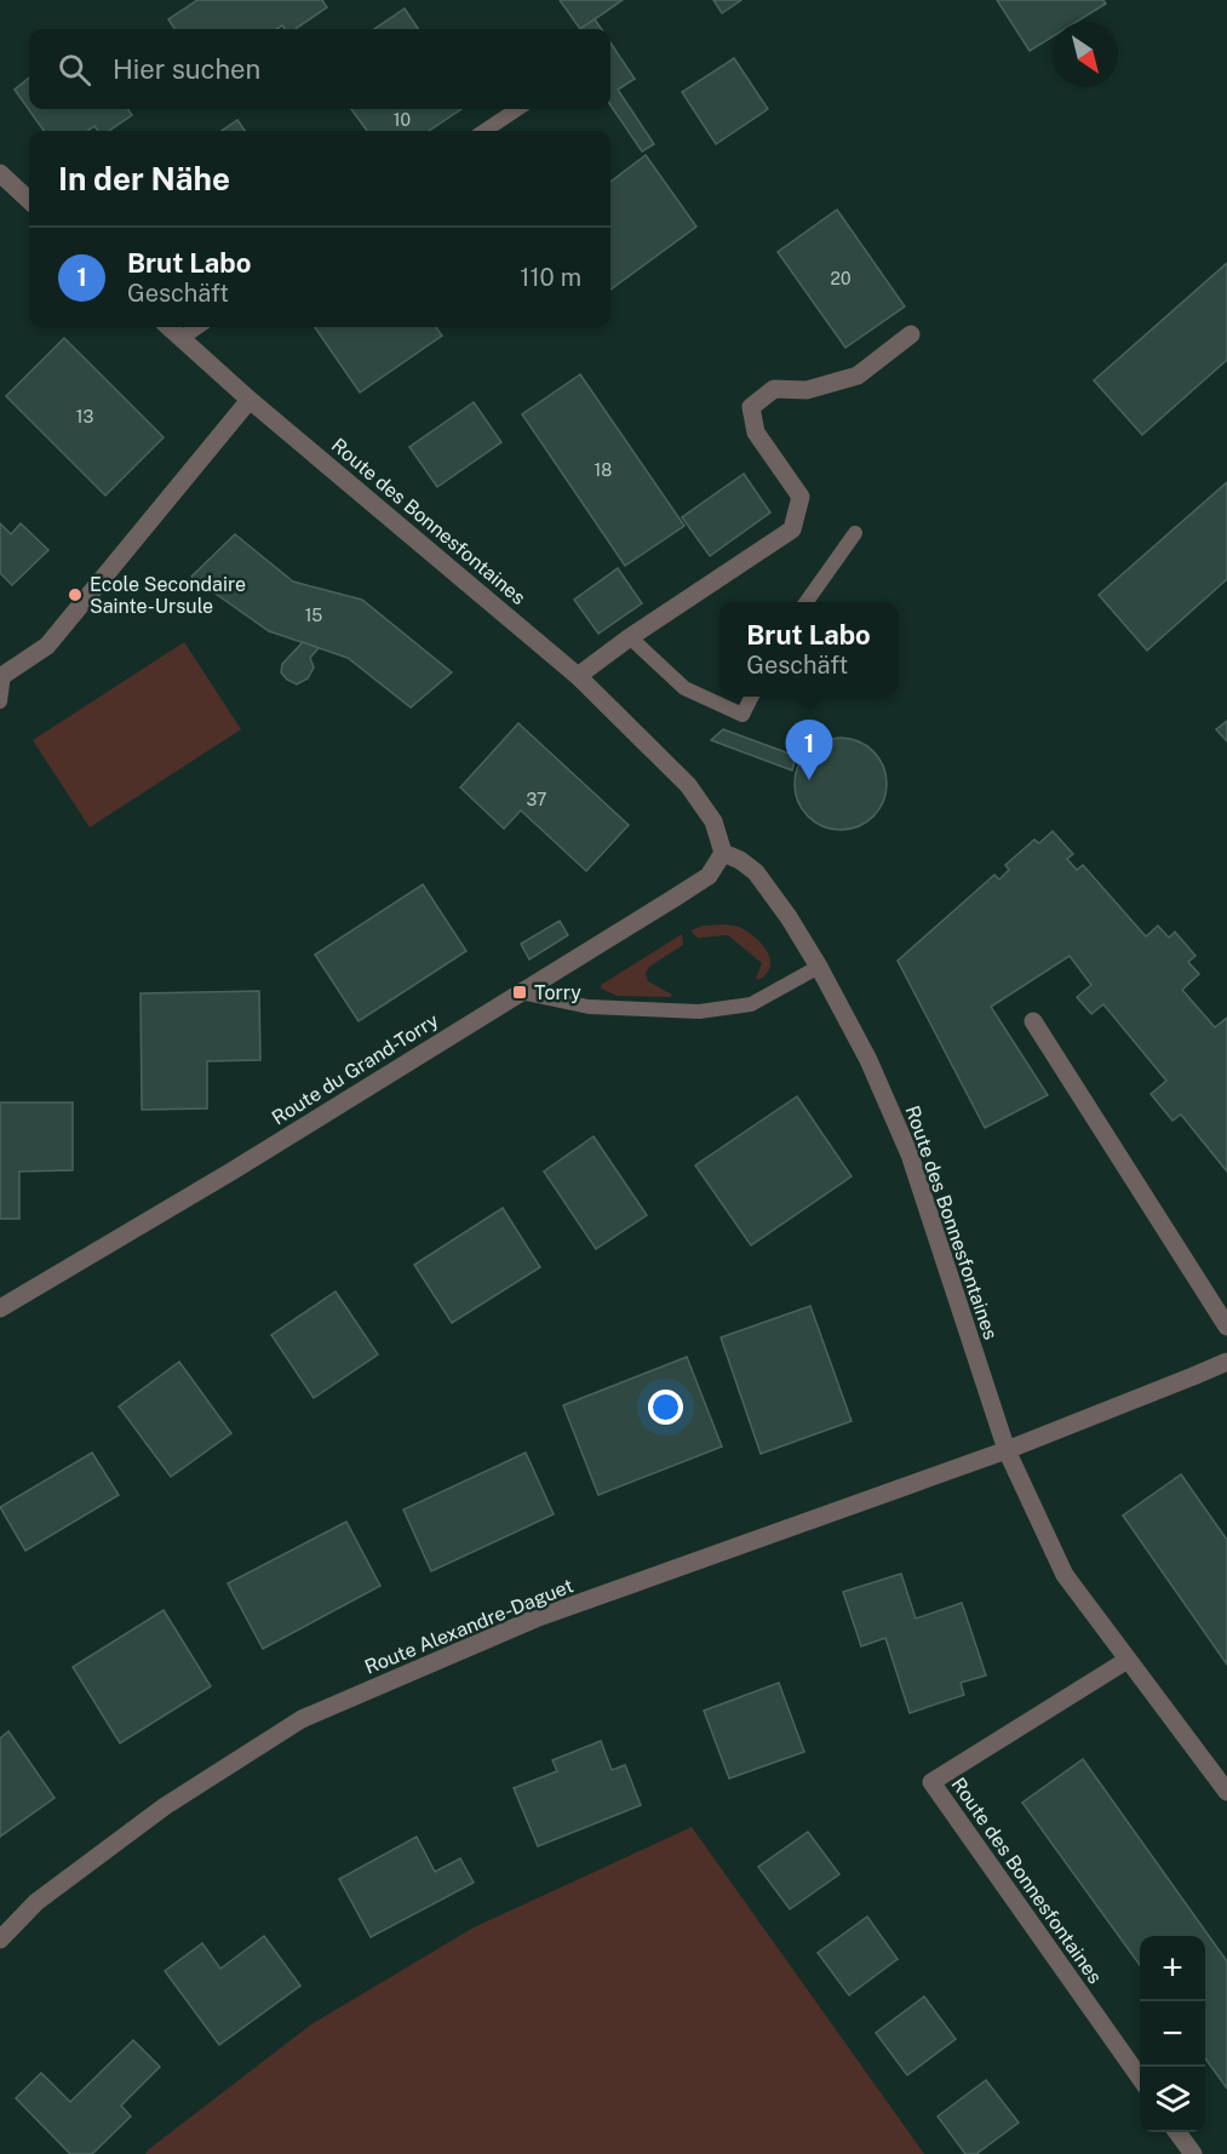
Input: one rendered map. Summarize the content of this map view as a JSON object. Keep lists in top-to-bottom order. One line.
{"streets":{"street":["Route des Bonnesfontaines","Route du Grand-Torry","Route Alexandre-Daguet"]},"crossings":[["Route des Bonnesfontaines","Route du Grand-Torry"],["Route des Bonnesfontaines","Route Alexandre-Daguet"]],"places":{"other":["Ecole Secondaire Sainte-Ursule"],"transit":["Torry"]},"house_numbers":["10","20","13","18","15","37"],"north":"bottom right","page":{"search":"Hier suchen","heading":"In der Nähe","list":[{"mark":"1","name":"Brut Labo","note":"Geschäft","value":"110 m"}],"popup":["Brut Labo","Geschäft"],"pins":"1","map_buttons":["+","−"]}}
